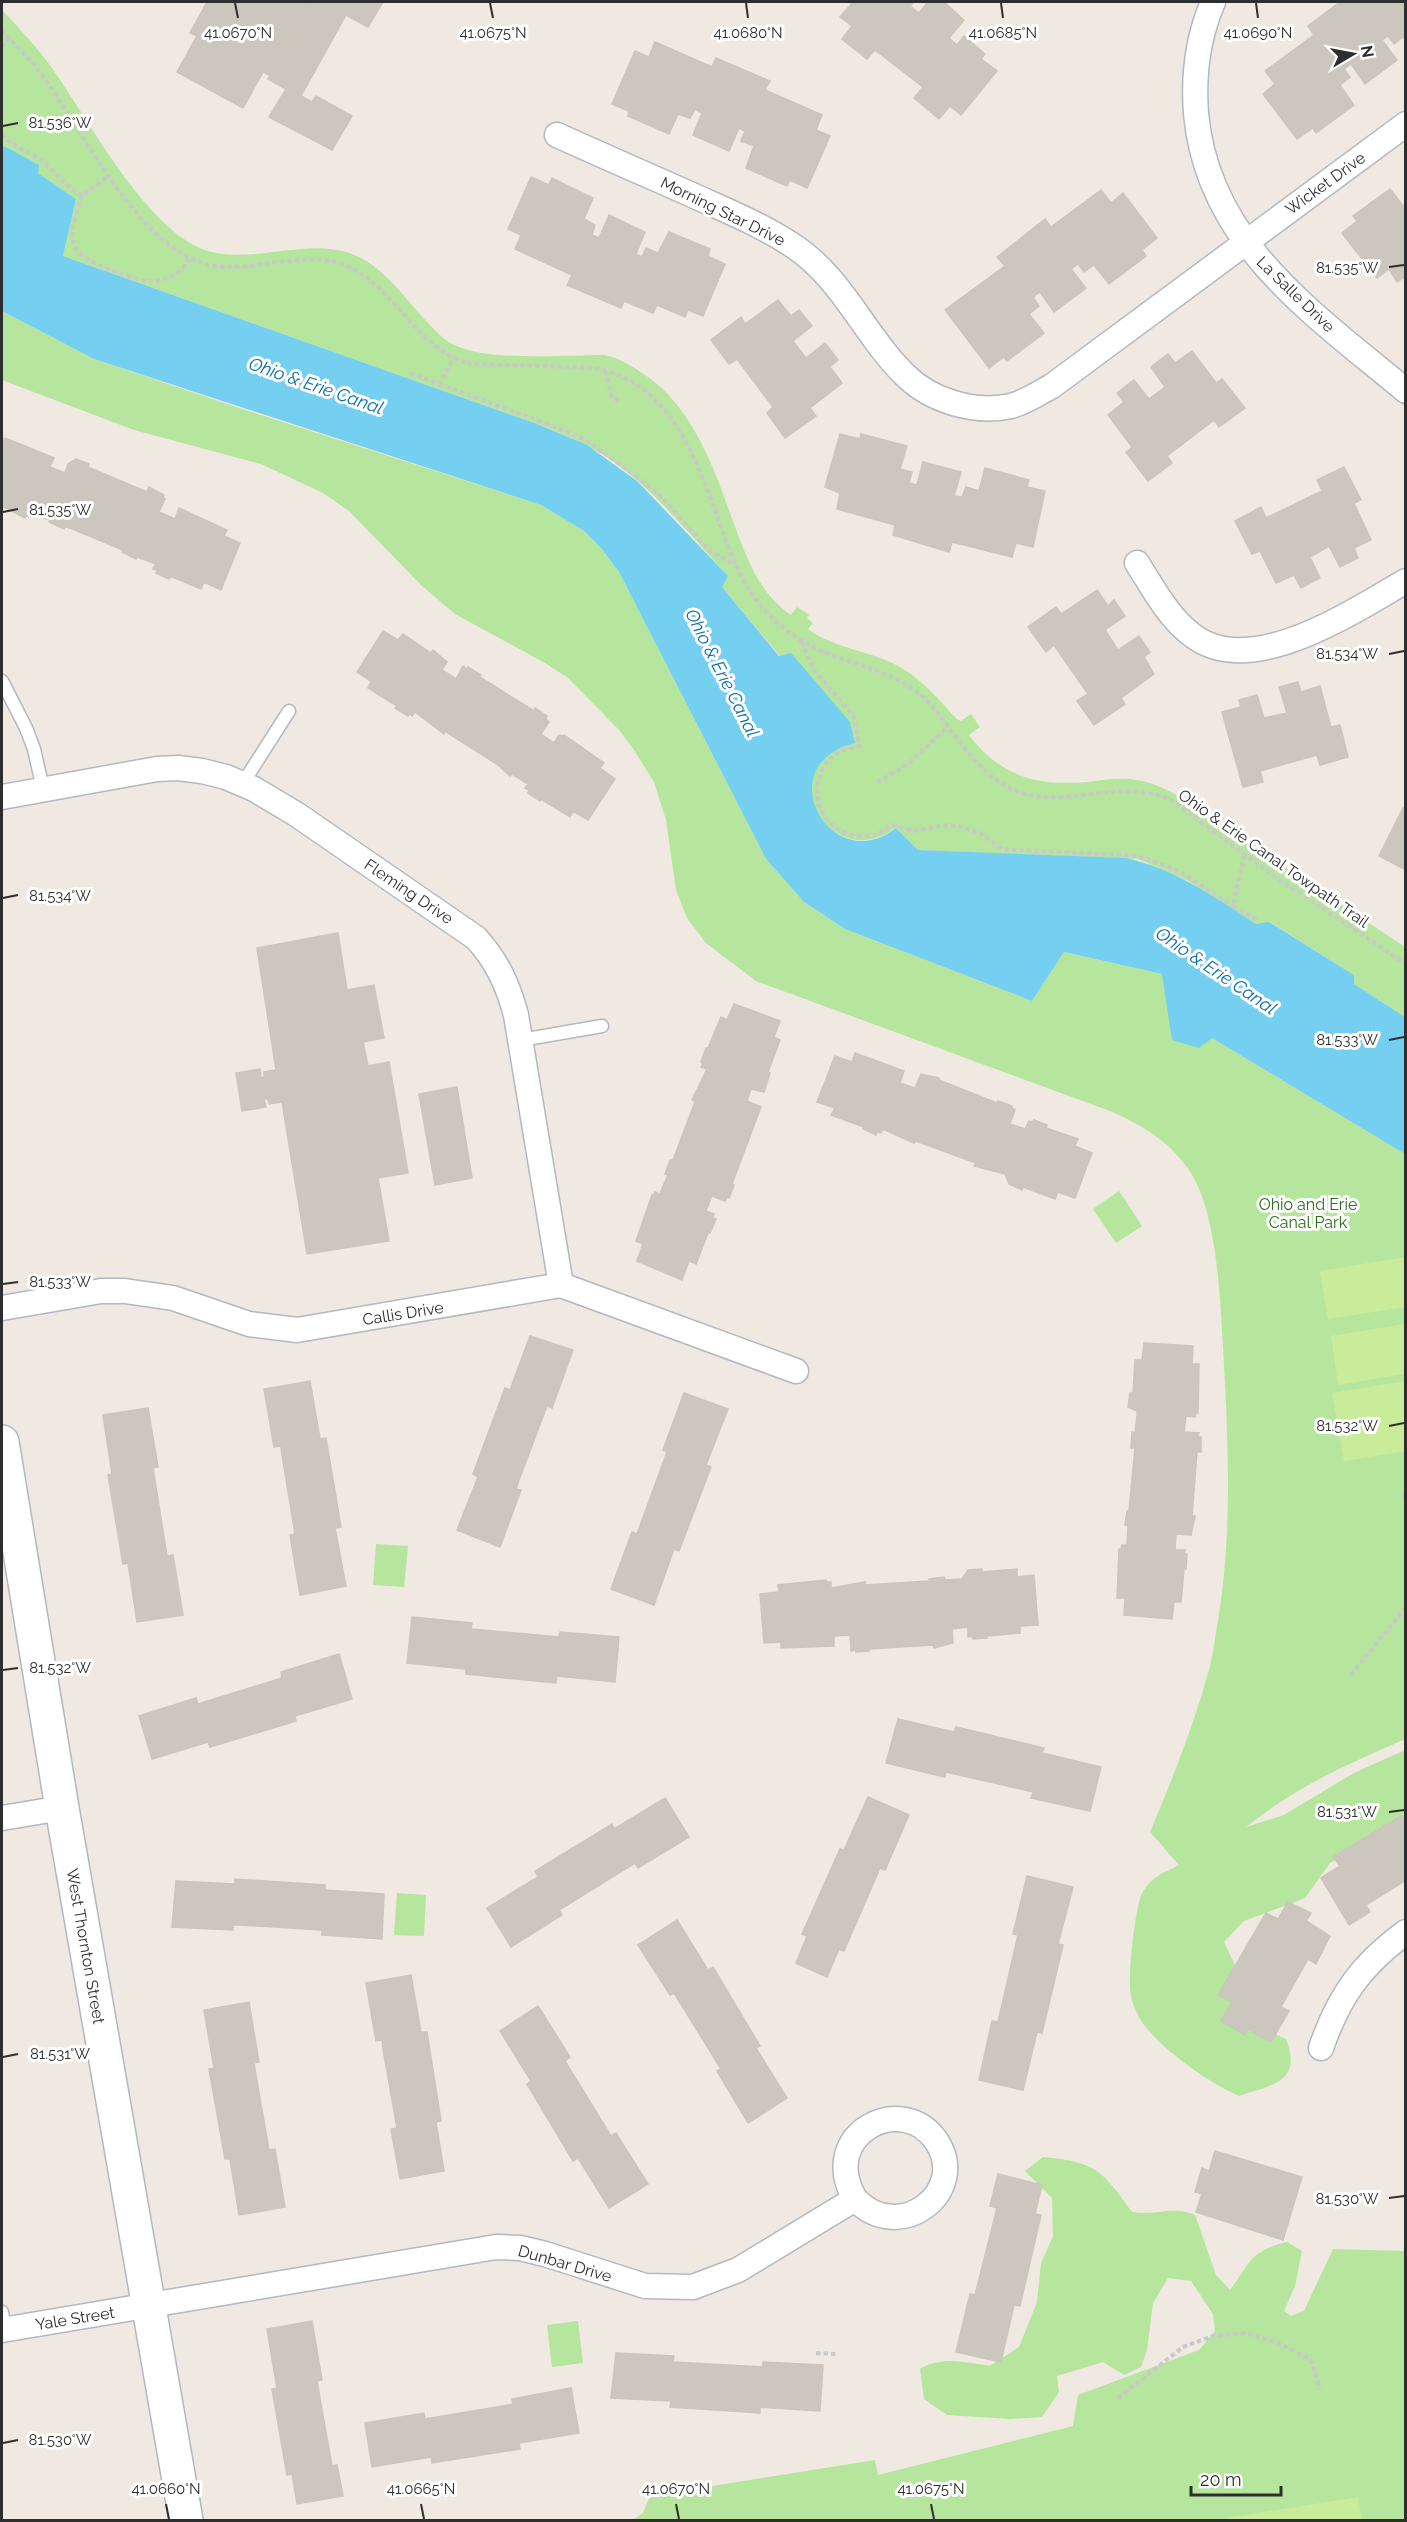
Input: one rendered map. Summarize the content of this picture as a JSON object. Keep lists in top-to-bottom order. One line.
{"streets":{"main road":["West Thornton Street"],"street":["Wicket Drive","Morning Star Drive","La Salle Drive","Fleming Drive","Callis Drive","Dunbar Drive","Yale Street"],"path":["Ohio & Erie Canal Towpath Trail"]},"crossings":[["Wicket Drive","Morning Star Drive"],["Wicket Drive","La Salle Drive"],["Morning Star Drive","La Salle Drive"],["Fleming Drive","Callis Drive"],["West Thornton Street","Dunbar Drive"],["West Thornton Street","Yale Street"],["Dunbar Drive","Yale Street"]],"water":["Ohio & Erie Canal"],"parks":["Ohio and Erie Canal Park"],"scale_bar":"20 m","north":"right","coordinates":["41.0670°N","41.0675°N","41.0680°N","41.0685°N","41.0690°N","81.536°W","81.535°W","81.534°W","81.533°W","81.532°W","81.531°W","81.530°W","41.0660°N","41.0665°N"]}
